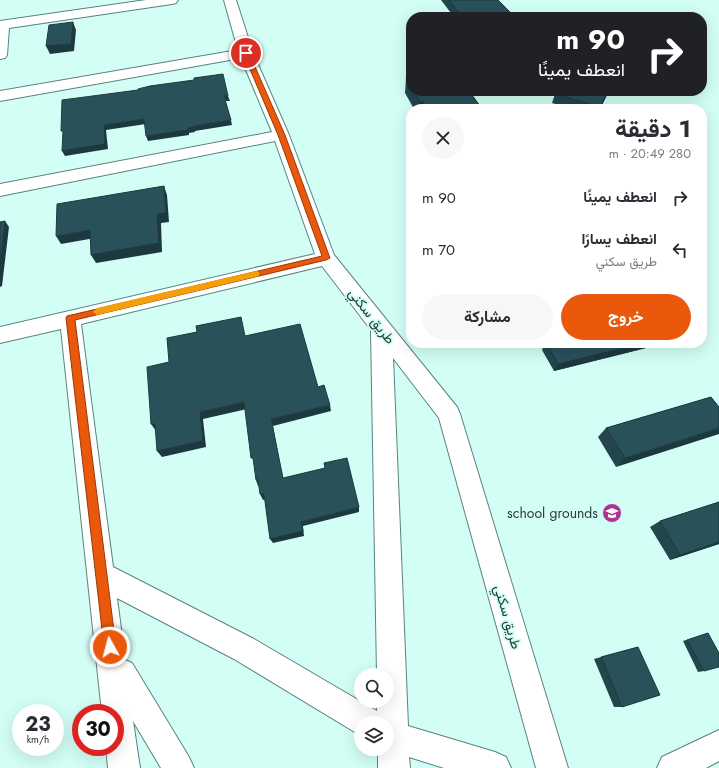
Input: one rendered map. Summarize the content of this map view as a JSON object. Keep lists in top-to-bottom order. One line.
{"streets":{"street":["طريق سكني"]},"places":{"school or university":["school grounds"]},"page":{"turn":["90 m","انعطف يمينًا"],"heading":["1 دقيقة","280 m · 20:49"],"list":[{"name":"انعطف يمينًا","value":"90 m"},{"name":"انعطف يسارًا","note":"طريق سكني","value":"70 m"}],"buttons":["خروج","مشاركة"],"speed":"23 km/h","limit":"30"}}
